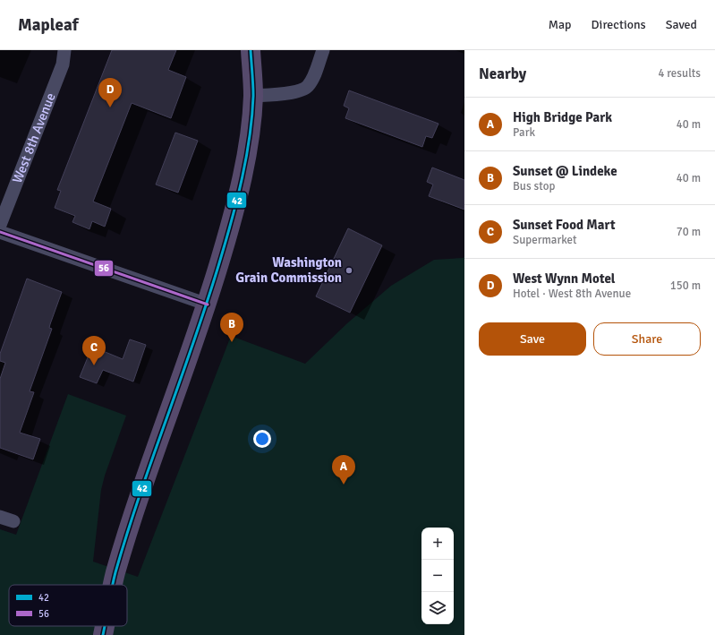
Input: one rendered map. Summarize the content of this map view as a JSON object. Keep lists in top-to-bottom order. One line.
{"streets":{"street":["West 8th Avenue"]},"places":["Washington Grain Commission"],"lines":["transit line 42","transit line 56"],"legend":["42","56"],"page":{"header":"Mapleaf","nav":["Map","Directions","Saved"],"heading":["Nearby","4 results"],"pins":["D","B","C","A"],"list":[{"mark":"A","name":"High Bridge Park","note":"Park","value":"40 m"},{"mark":"B","name":"Sunset @ Lindeke","note":"Bus stop","value":"40 m"},{"mark":"C","name":"Sunset Food Mart","note":"Supermarket","value":"70 m"},{"mark":"D","name":"West Wynn Motel","note":"Hotel · West 8th Avenue","value":"150 m"}],"buttons":["Save","Share"],"map_buttons":["+","−"]}}
